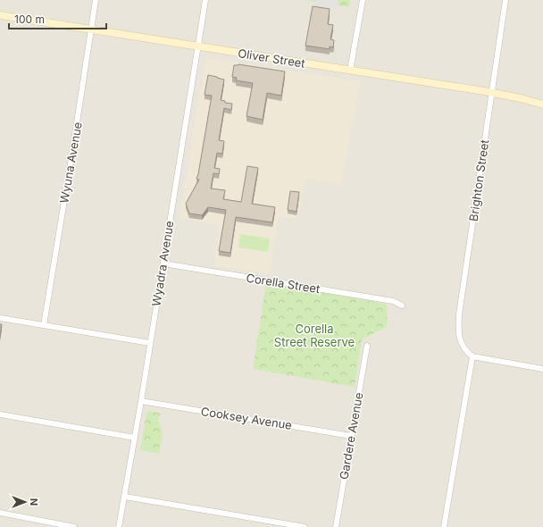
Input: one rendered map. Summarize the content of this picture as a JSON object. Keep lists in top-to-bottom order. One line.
{"streets":{"main road":["Oliver Street"],"street":["Wyuna Avenue","Brighton Street","Wyadra Avenue","Corella Street","Cooksey Avenue","Gardere Avenue"]},"crossings":[["Oliver Street","Wyuna Avenue"],["Oliver Street","Brighton Street"],["Oliver Street","Wyadra Avenue"],["Wyadra Avenue","Corella Street"],["Wyadra Avenue","Cooksey Avenue"],["Cooksey Avenue","Gardere Avenue"]],"parks":["Corella Street Reserve"],"scale_bar":"100 m","north":"right"}
